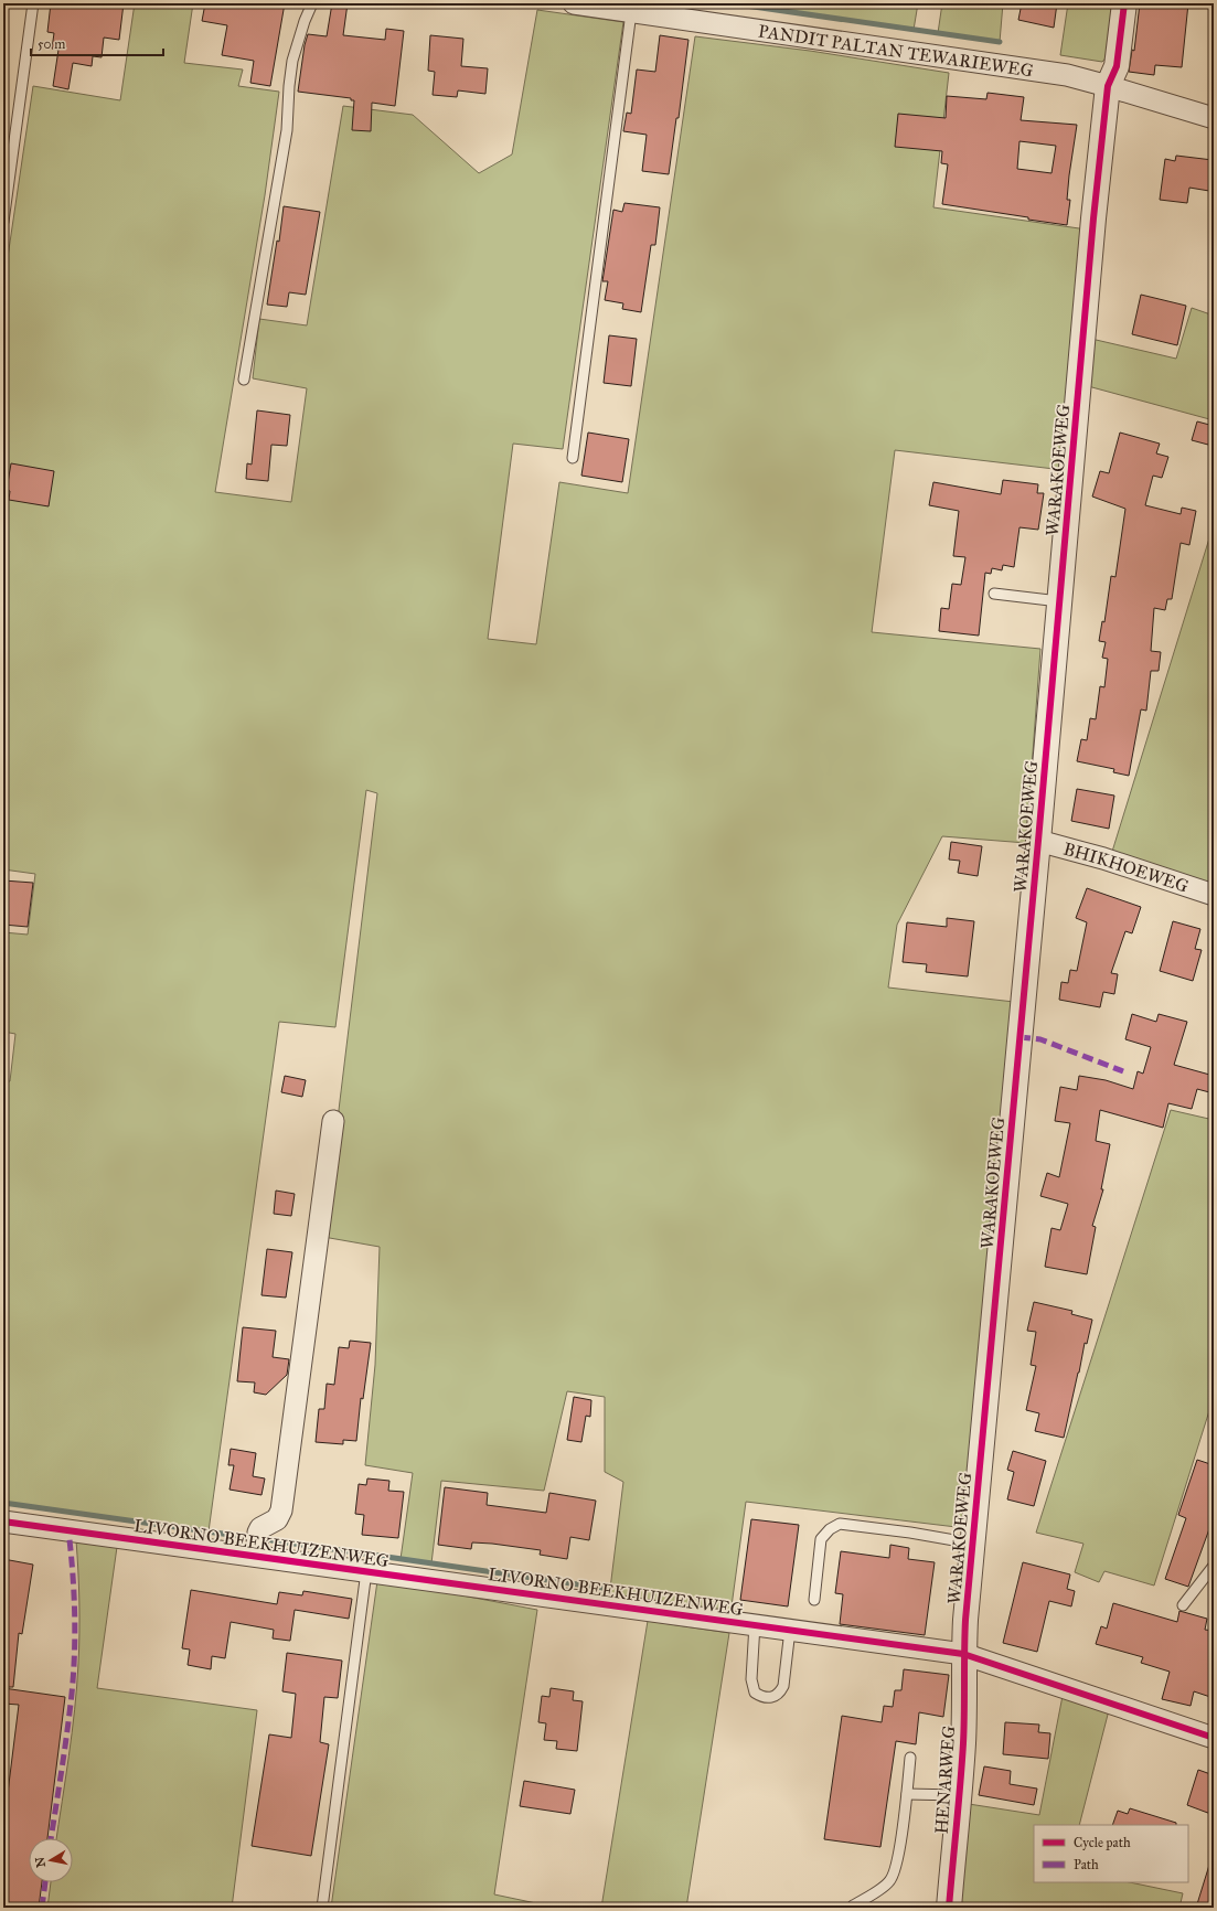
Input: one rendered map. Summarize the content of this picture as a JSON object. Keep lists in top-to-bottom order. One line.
{"streets":{"street":["PANDIT PALTAN TEWARIEWEG","WARAKOEWEG","BHIKHOEWEG","LIVORNO BEEKHUIZENWEG","HENARWEG"]},"crossings":[["PANDIT PALTAN TEWARIEWEG","WARAKOEWEG"],["WARAKOEWEG","BHIKHOEWEG"],["WARAKOEWEG","LIVORNO BEEKHUIZENWEG"],["WARAKOEWEG","HENARWEG"],["LIVORNO BEEKHUIZENWEG","HENARWEG"]],"legend":["Cycle path","Path"],"scale_bar":"50 m","north":"left"}
